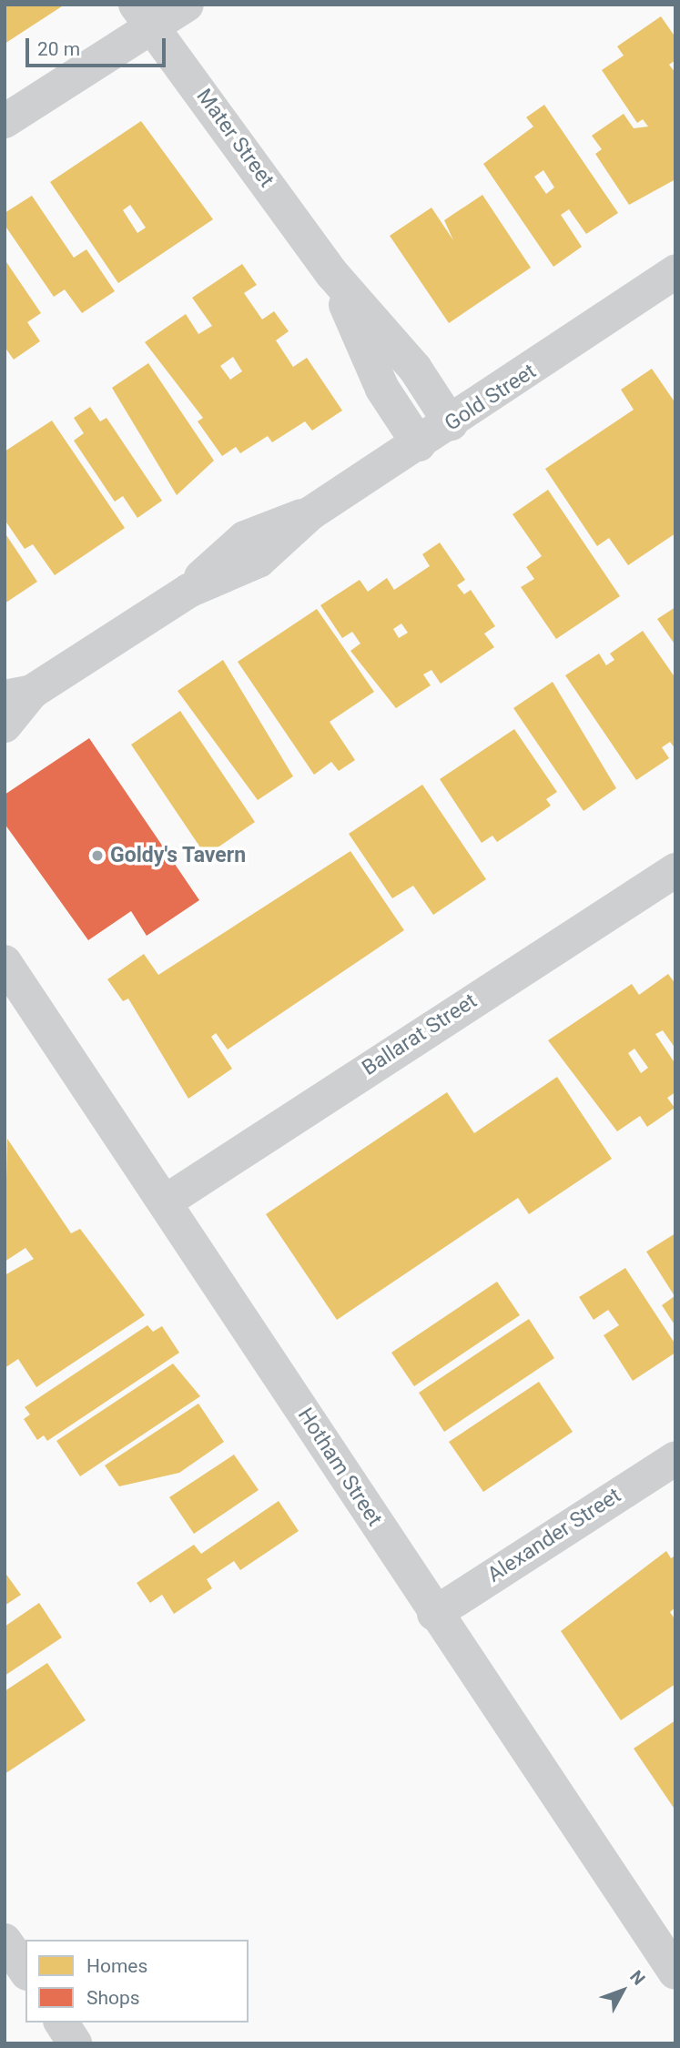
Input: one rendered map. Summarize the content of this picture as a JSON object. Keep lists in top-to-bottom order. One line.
{"streets":{"street":["Mater Street","Gold Street","Ballarat Street","Hotham Street","Alexander Street"]},"crossings":[["Mater Street","Gold Street"],["Ballarat Street","Hotham Street"],["Hotham Street","Alexander Street"]],"places":["Goldy's Tavern"],"legend":["Homes","Shops"],"scale_bar":"20 m","north":"top right"}
